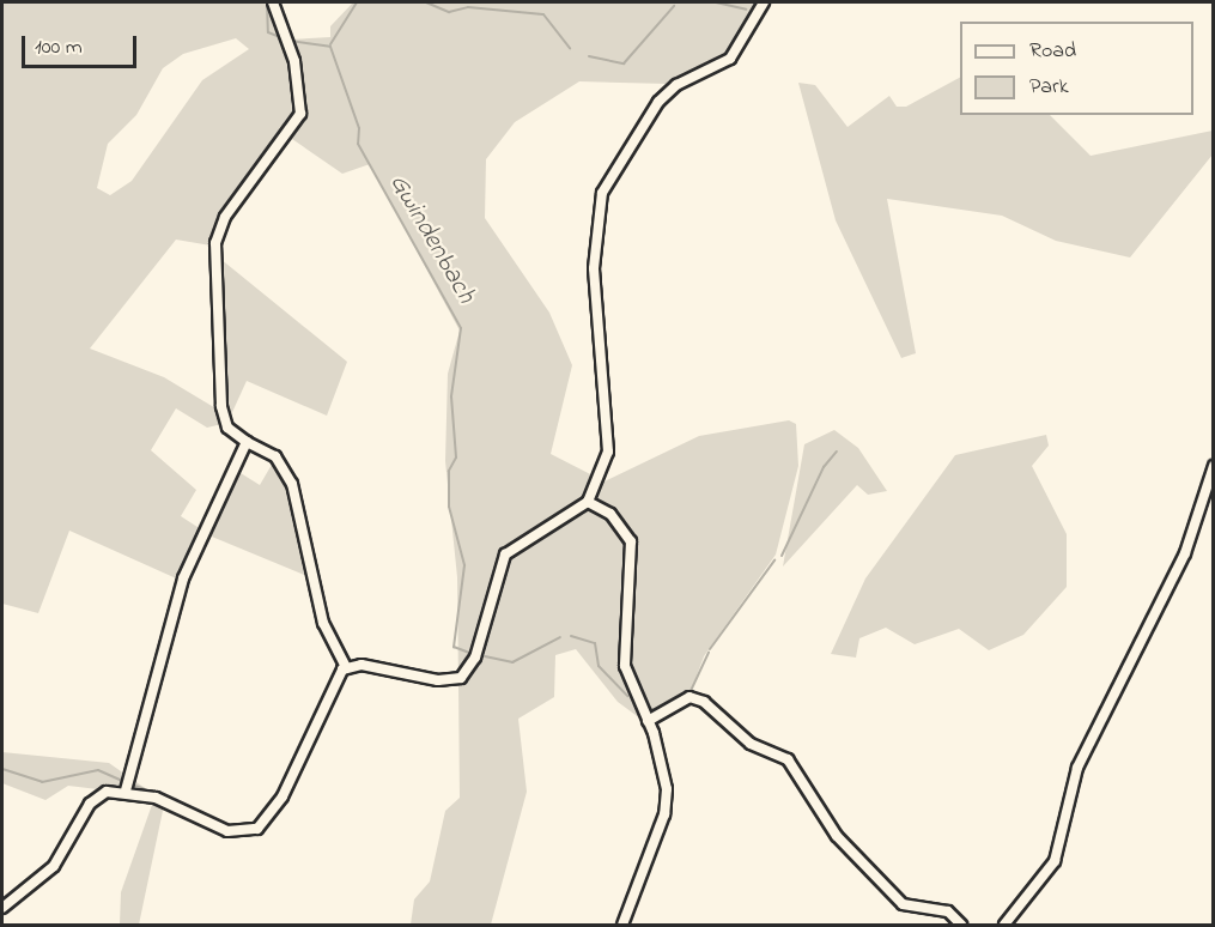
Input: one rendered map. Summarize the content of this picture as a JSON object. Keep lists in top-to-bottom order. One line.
{"water":["Gwindenbach"],"legend":["Road","Park"],"scale_bar":"100 m"}
